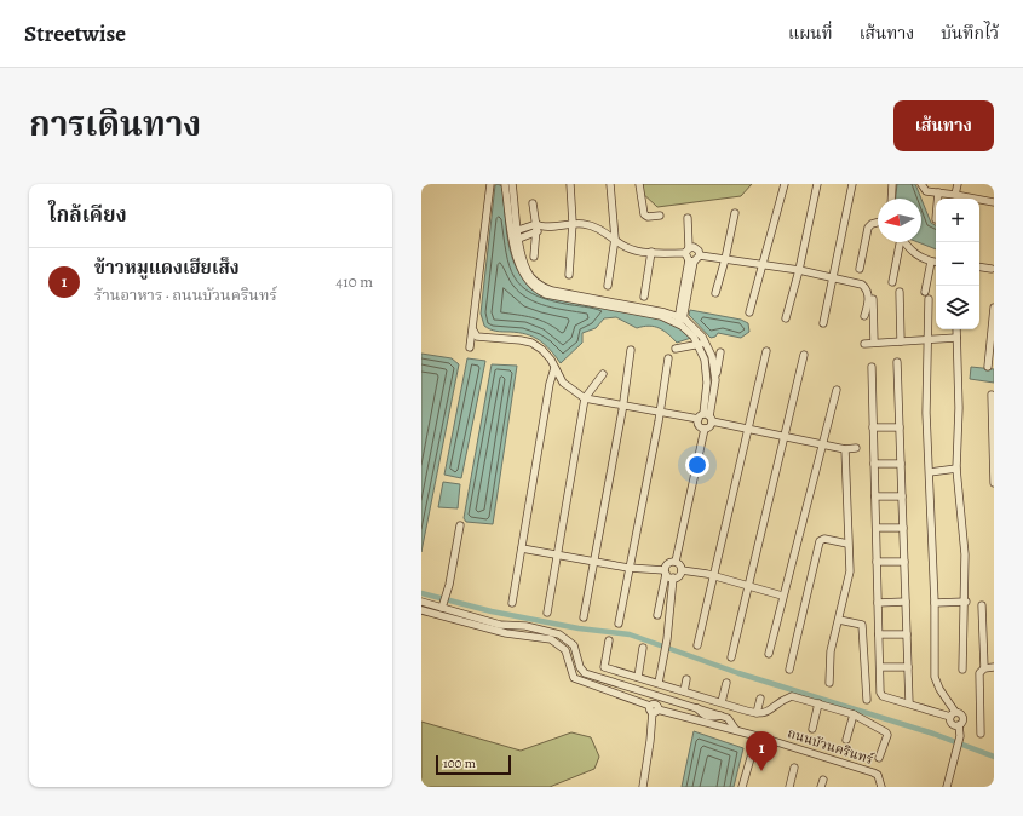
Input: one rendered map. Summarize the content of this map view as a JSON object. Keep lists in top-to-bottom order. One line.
{"streets":{"street":["ถนนบัวนครินทร์"]},"scale_bar":"100 m","north":"left","page":{"header":"Streetwise","nav":["แผนที่","เส้นทาง","บันทึกไว้"],"title":"การเดินทาง","buttons":"เส้นทาง","heading":"ใกล้เคียง","map_buttons":["+","−"],"list":[{"mark":"1","name":"ข้าวหมูแดงเฮียเส็ง","note":"ร้านอาหาร · ถนนบัวนครินทร์","value":"410 m"}],"pins":"1","scale":"100 m"}}
